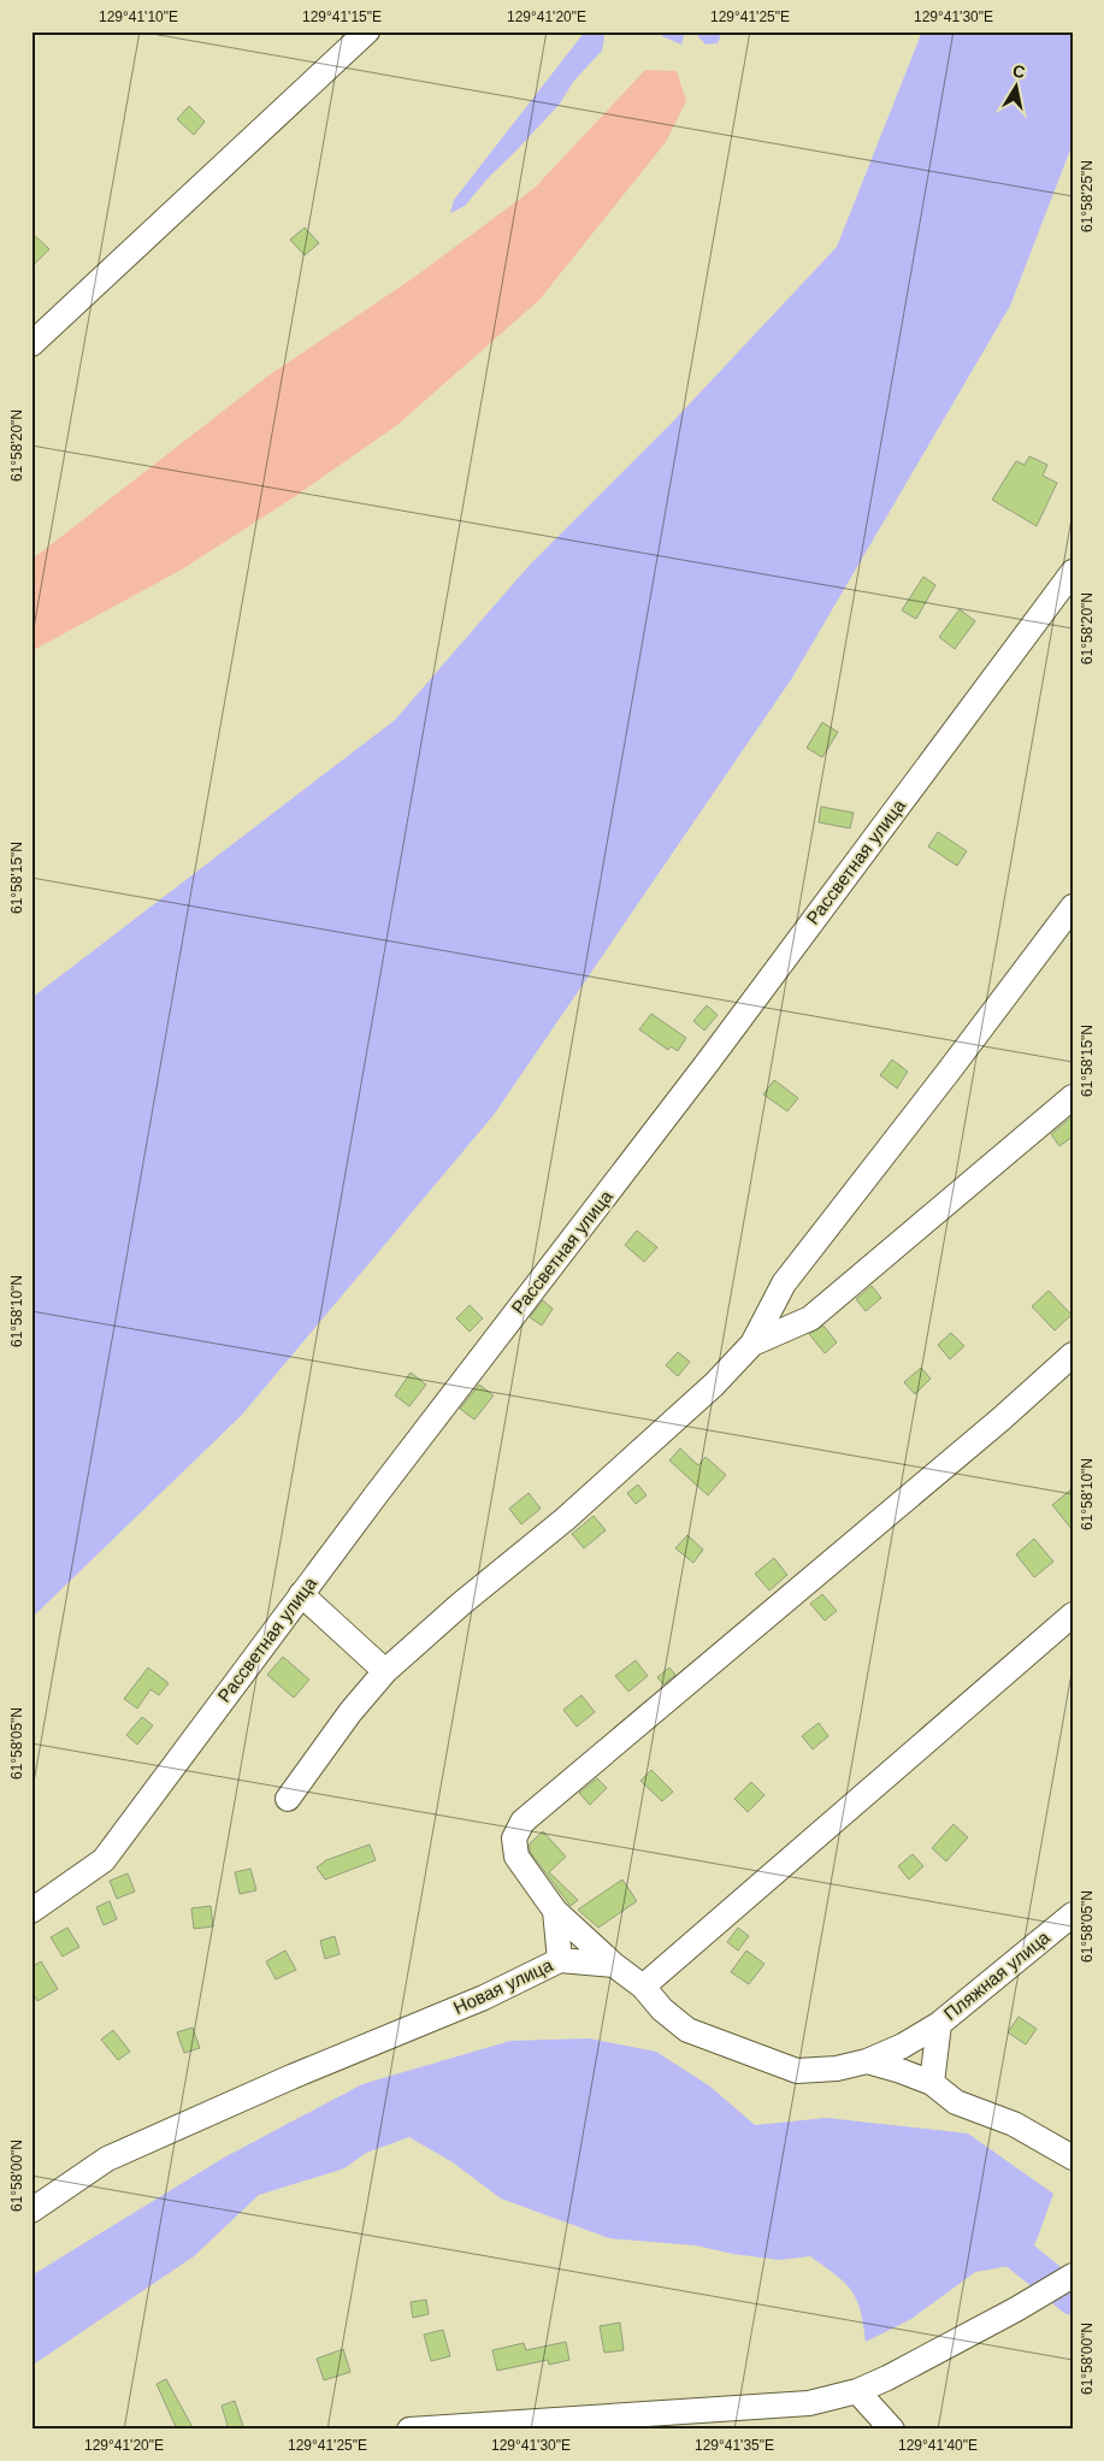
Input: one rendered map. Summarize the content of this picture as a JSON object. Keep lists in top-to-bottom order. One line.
{"streets":{"street":["Рассветная улица","Пляжная улица","Новая улица"]},"north":"top","coordinates":["129°41'10\"E","129°41'15\"E","129°41'20\"E","129°41'25\"E","129°41'30\"E","61°58'25\"N","61°58'20\"N","61°58'15\"N","61°58'10\"N","61°58'05\"N","61°58'00\"N","129°41'35\"E","129°41'40\"E"]}
